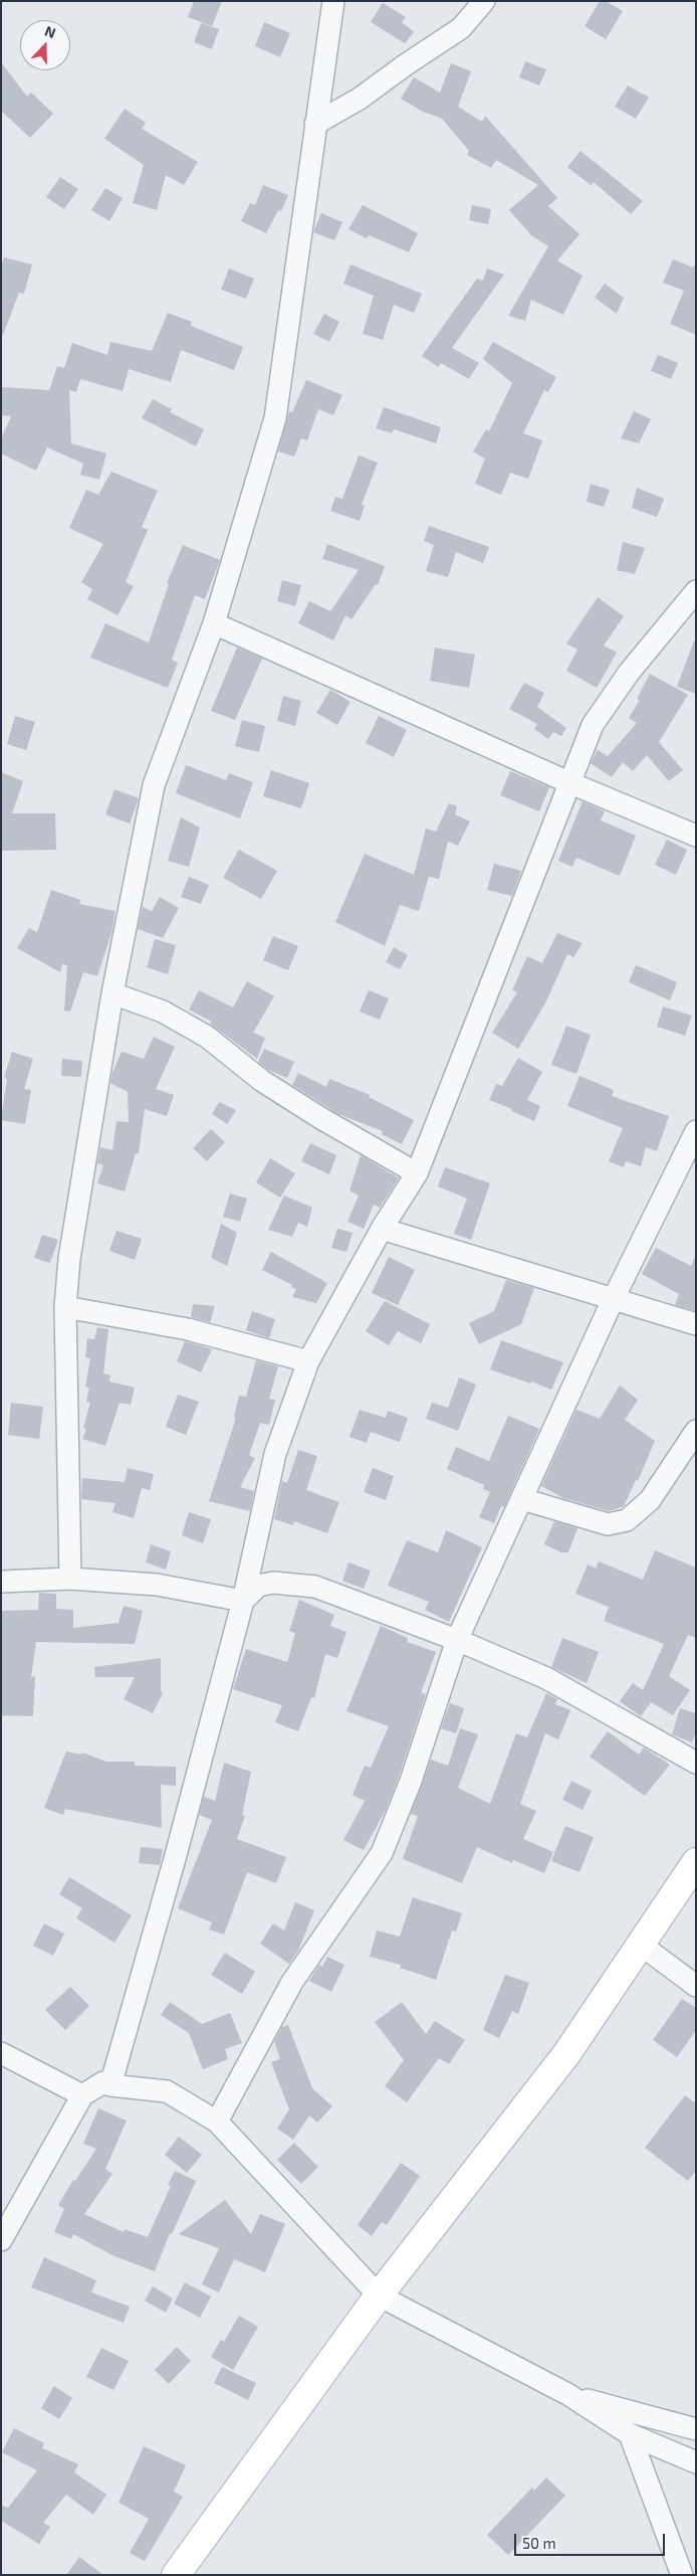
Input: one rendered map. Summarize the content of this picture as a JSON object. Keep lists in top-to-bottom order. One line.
{"scale_bar":"50 m","north":"top"}
